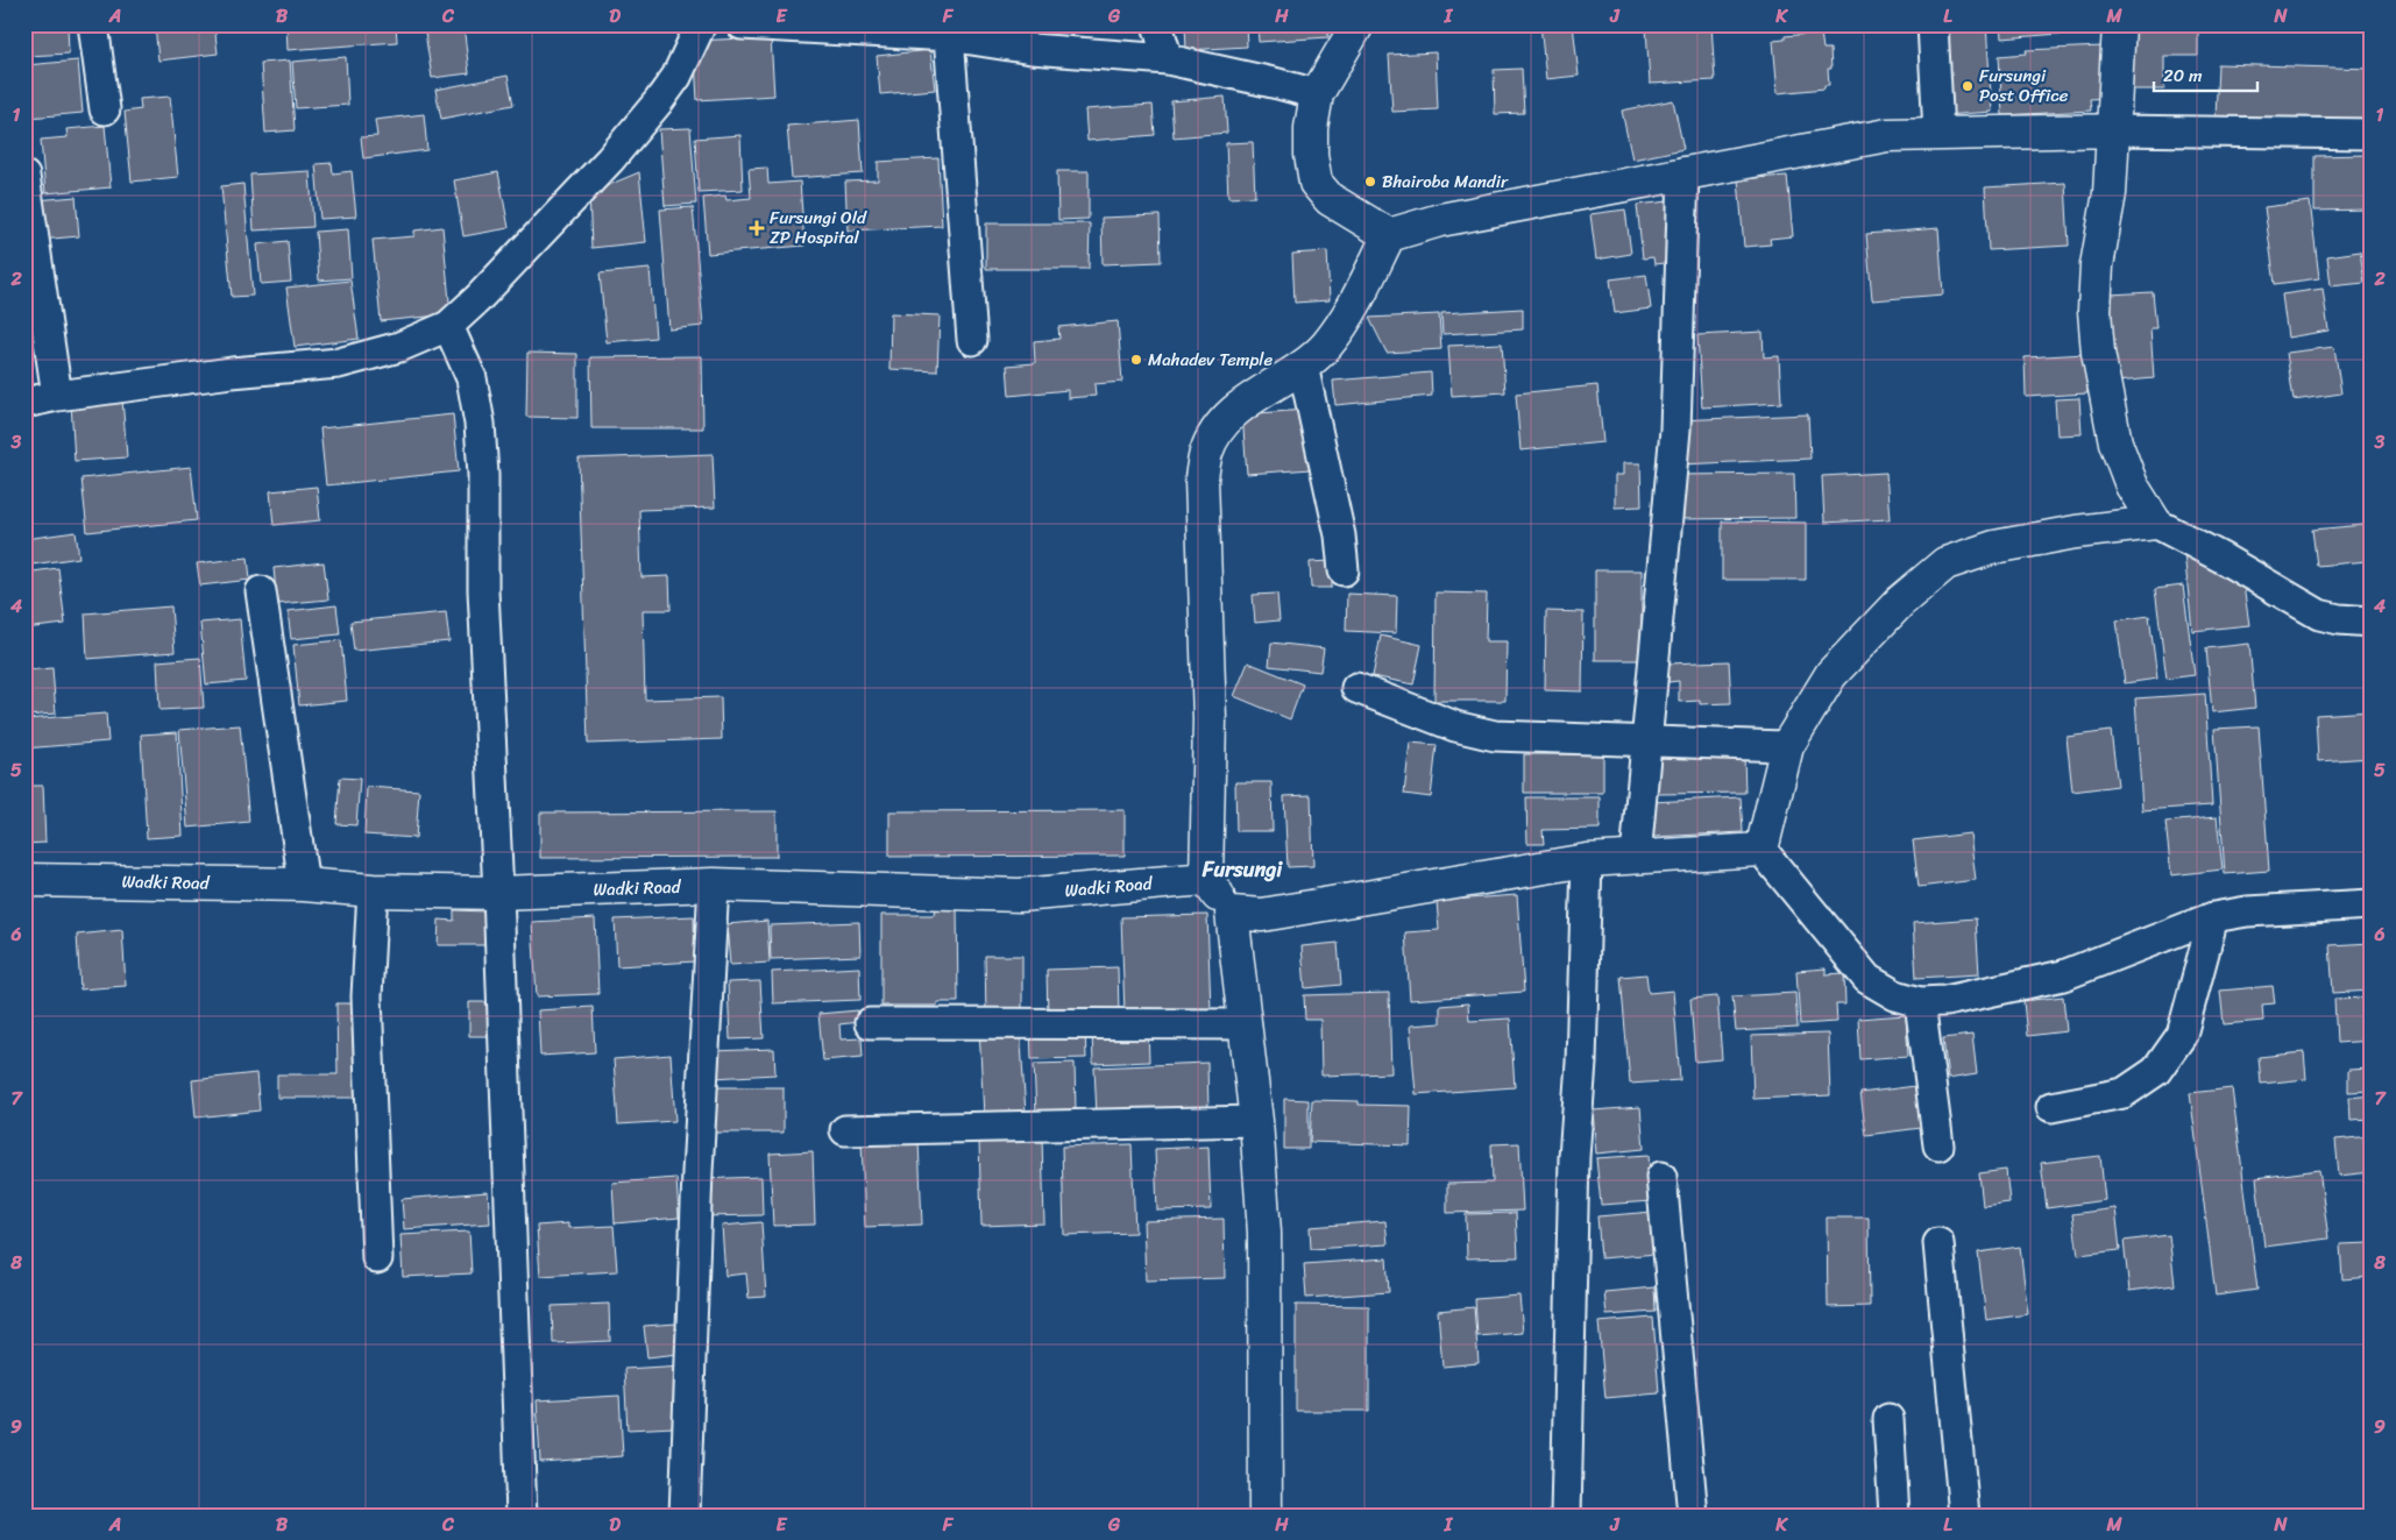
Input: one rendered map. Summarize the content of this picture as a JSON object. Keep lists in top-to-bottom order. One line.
{"streets":{"street":["Wadki Road"]},"districts":["Fursungi"],"places":{"other":["Fursungi Post Office","Bhairoba Mandir","Mahadev Temple"],"health":["Fursungi Old ZP Hospital"]},"scale_bar":"20 m","grid":{"columns":["A","B","C","D","E","F","G","H","I","J","K","L","M","N"],"rows":["1","2","3","4","5","6","7","8","9"]}}
